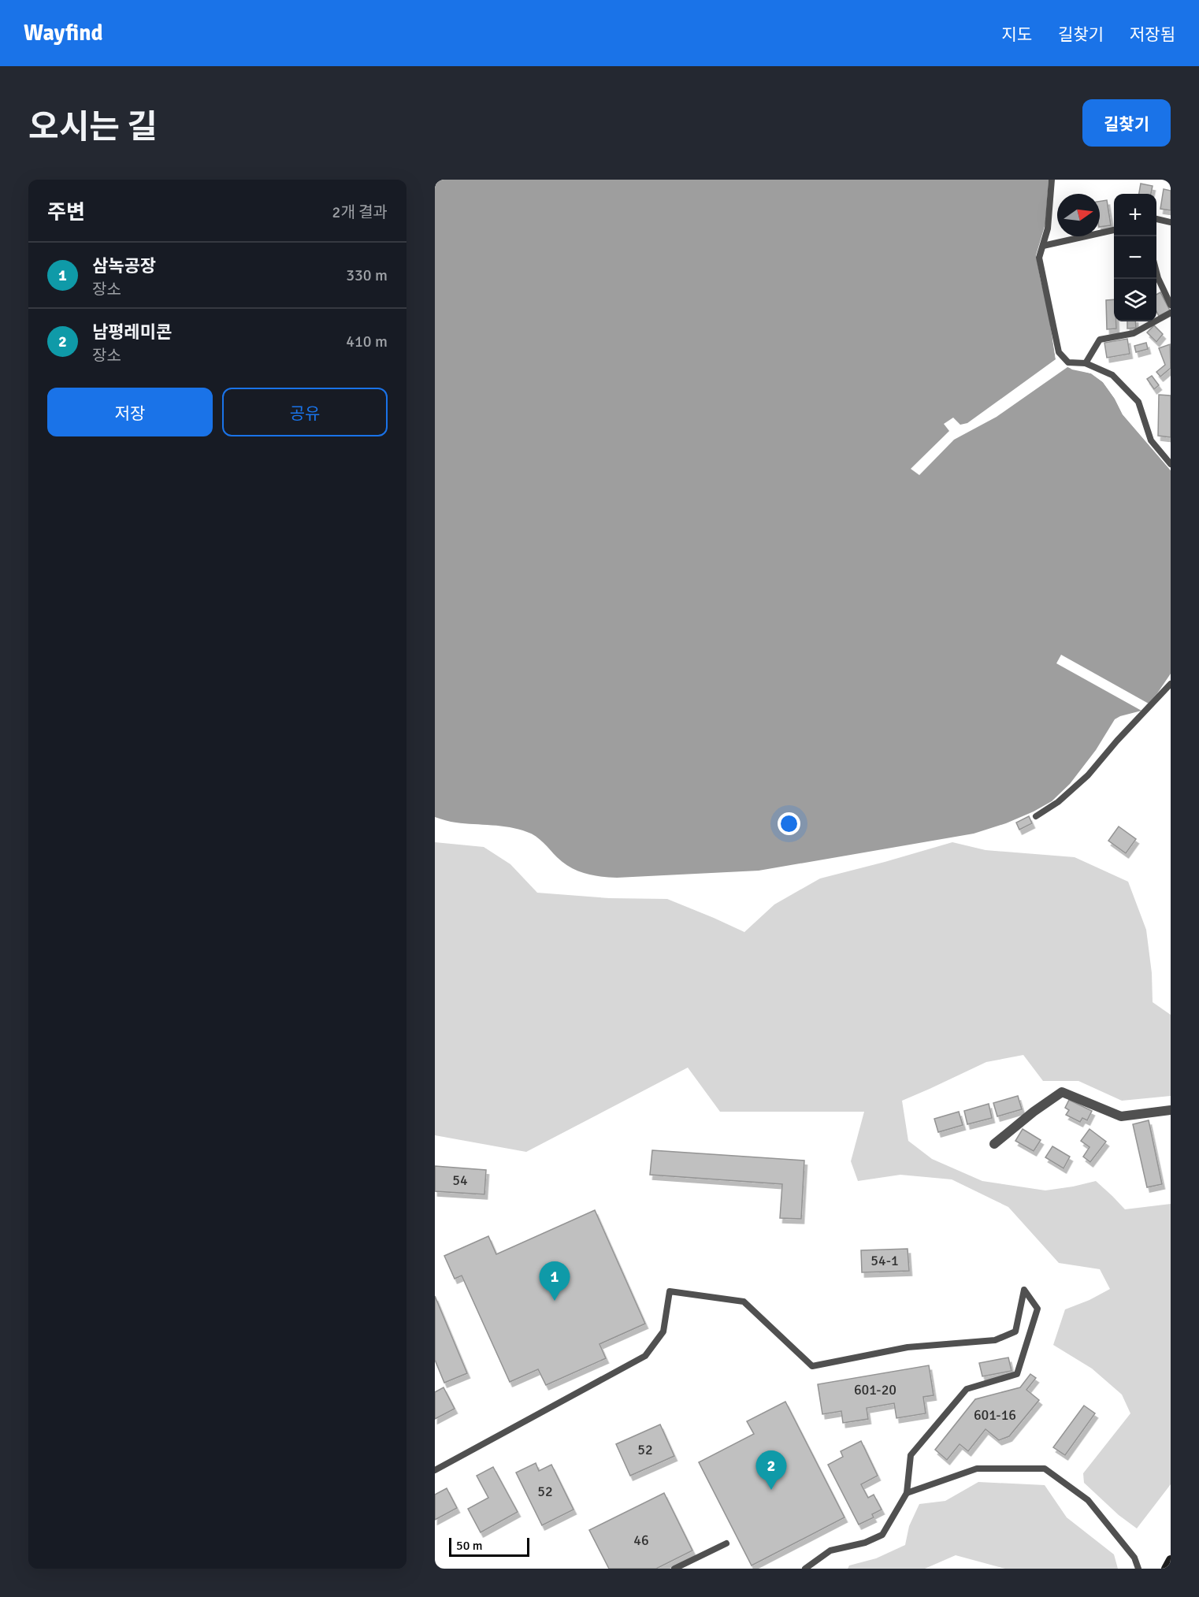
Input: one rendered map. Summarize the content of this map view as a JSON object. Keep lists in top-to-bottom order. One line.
{"house_numbers":["54","54-1","601-20","601-16","52","52","46"],"scale_bar":"50 m","north":"right","page":{"header":"Wayfind","nav":["지도","길찾기","저장됨"],"title":"오시는 길","buttons":["길찾기",["저장","공유"]],"heading":["주변","2개 결과"],"map_buttons":["+","−"],"list":[{"mark":"1","name":"삼녹공장","note":"장소","value":"330 m"},{"mark":"2","name":"남평레미콘","note":"장소","value":"410 m"}],"pins":["1","2"],"scale":"50 m"}}
